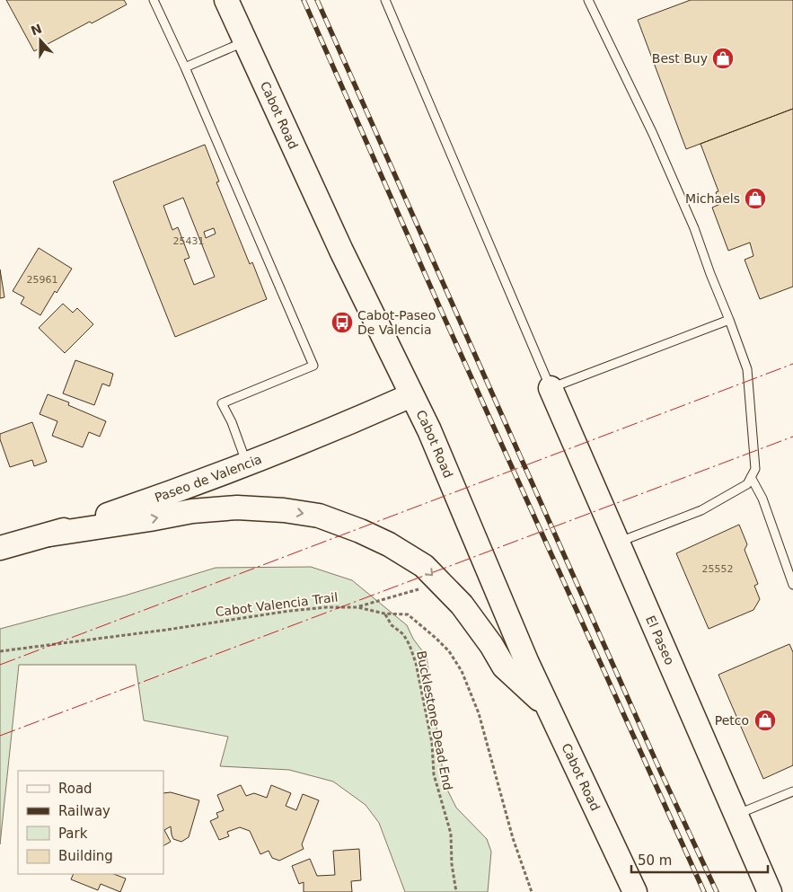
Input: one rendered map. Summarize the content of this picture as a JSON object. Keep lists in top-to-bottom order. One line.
{"streets":{"main road":["Cabot Road","Paseo de Valencia","El Paseo"],"path":["Cabot Valencia Trail","Bucklestone Dead End"]},"crossings":[["Cabot Road","Paseo de Valencia"],["Cabot Valencia Trail","Bucklestone Dead End"]],"places":{"shop":["Best Buy","Michaels","Petco"],"bus stop":["Cabot-Paseo De Valencia"]},"house_numbers":["25431","25961","25552"],"legend":["Road","Railway","Park","Building"],"scale_bar":"50 m","north":"top"}
